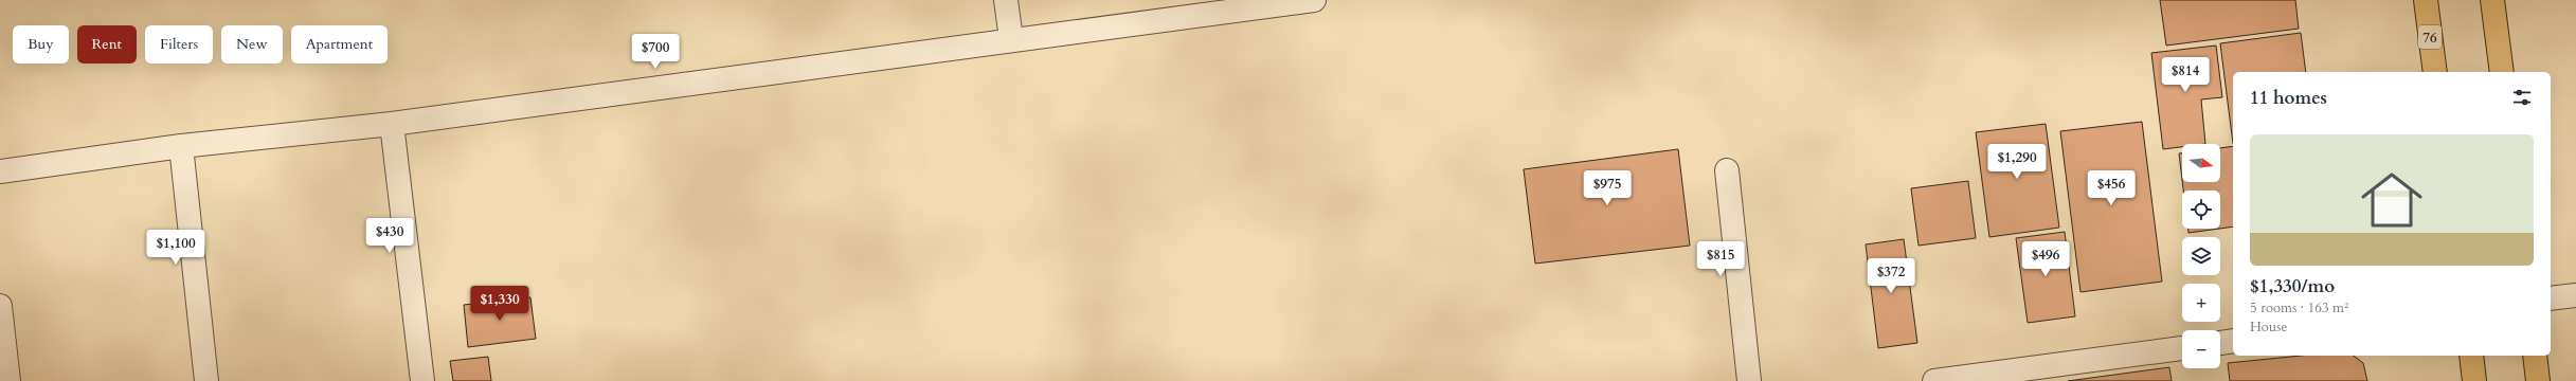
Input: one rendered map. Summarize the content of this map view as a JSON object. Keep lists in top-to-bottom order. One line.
{"streets":{"highway":["76"]},"north":"right","page":{"chip":["Buy","Rent","Filters","New","Apartment"],"price":["$700","$814","$1,290","$975","$456","$430","$1,100","$815","$496","$372","$1,330"],"heading":"11 homes","list":[{"name":"$1,330/mo","note":"5 rooms · 163 m² · House"}],"map_buttons":["+","−"]}}
